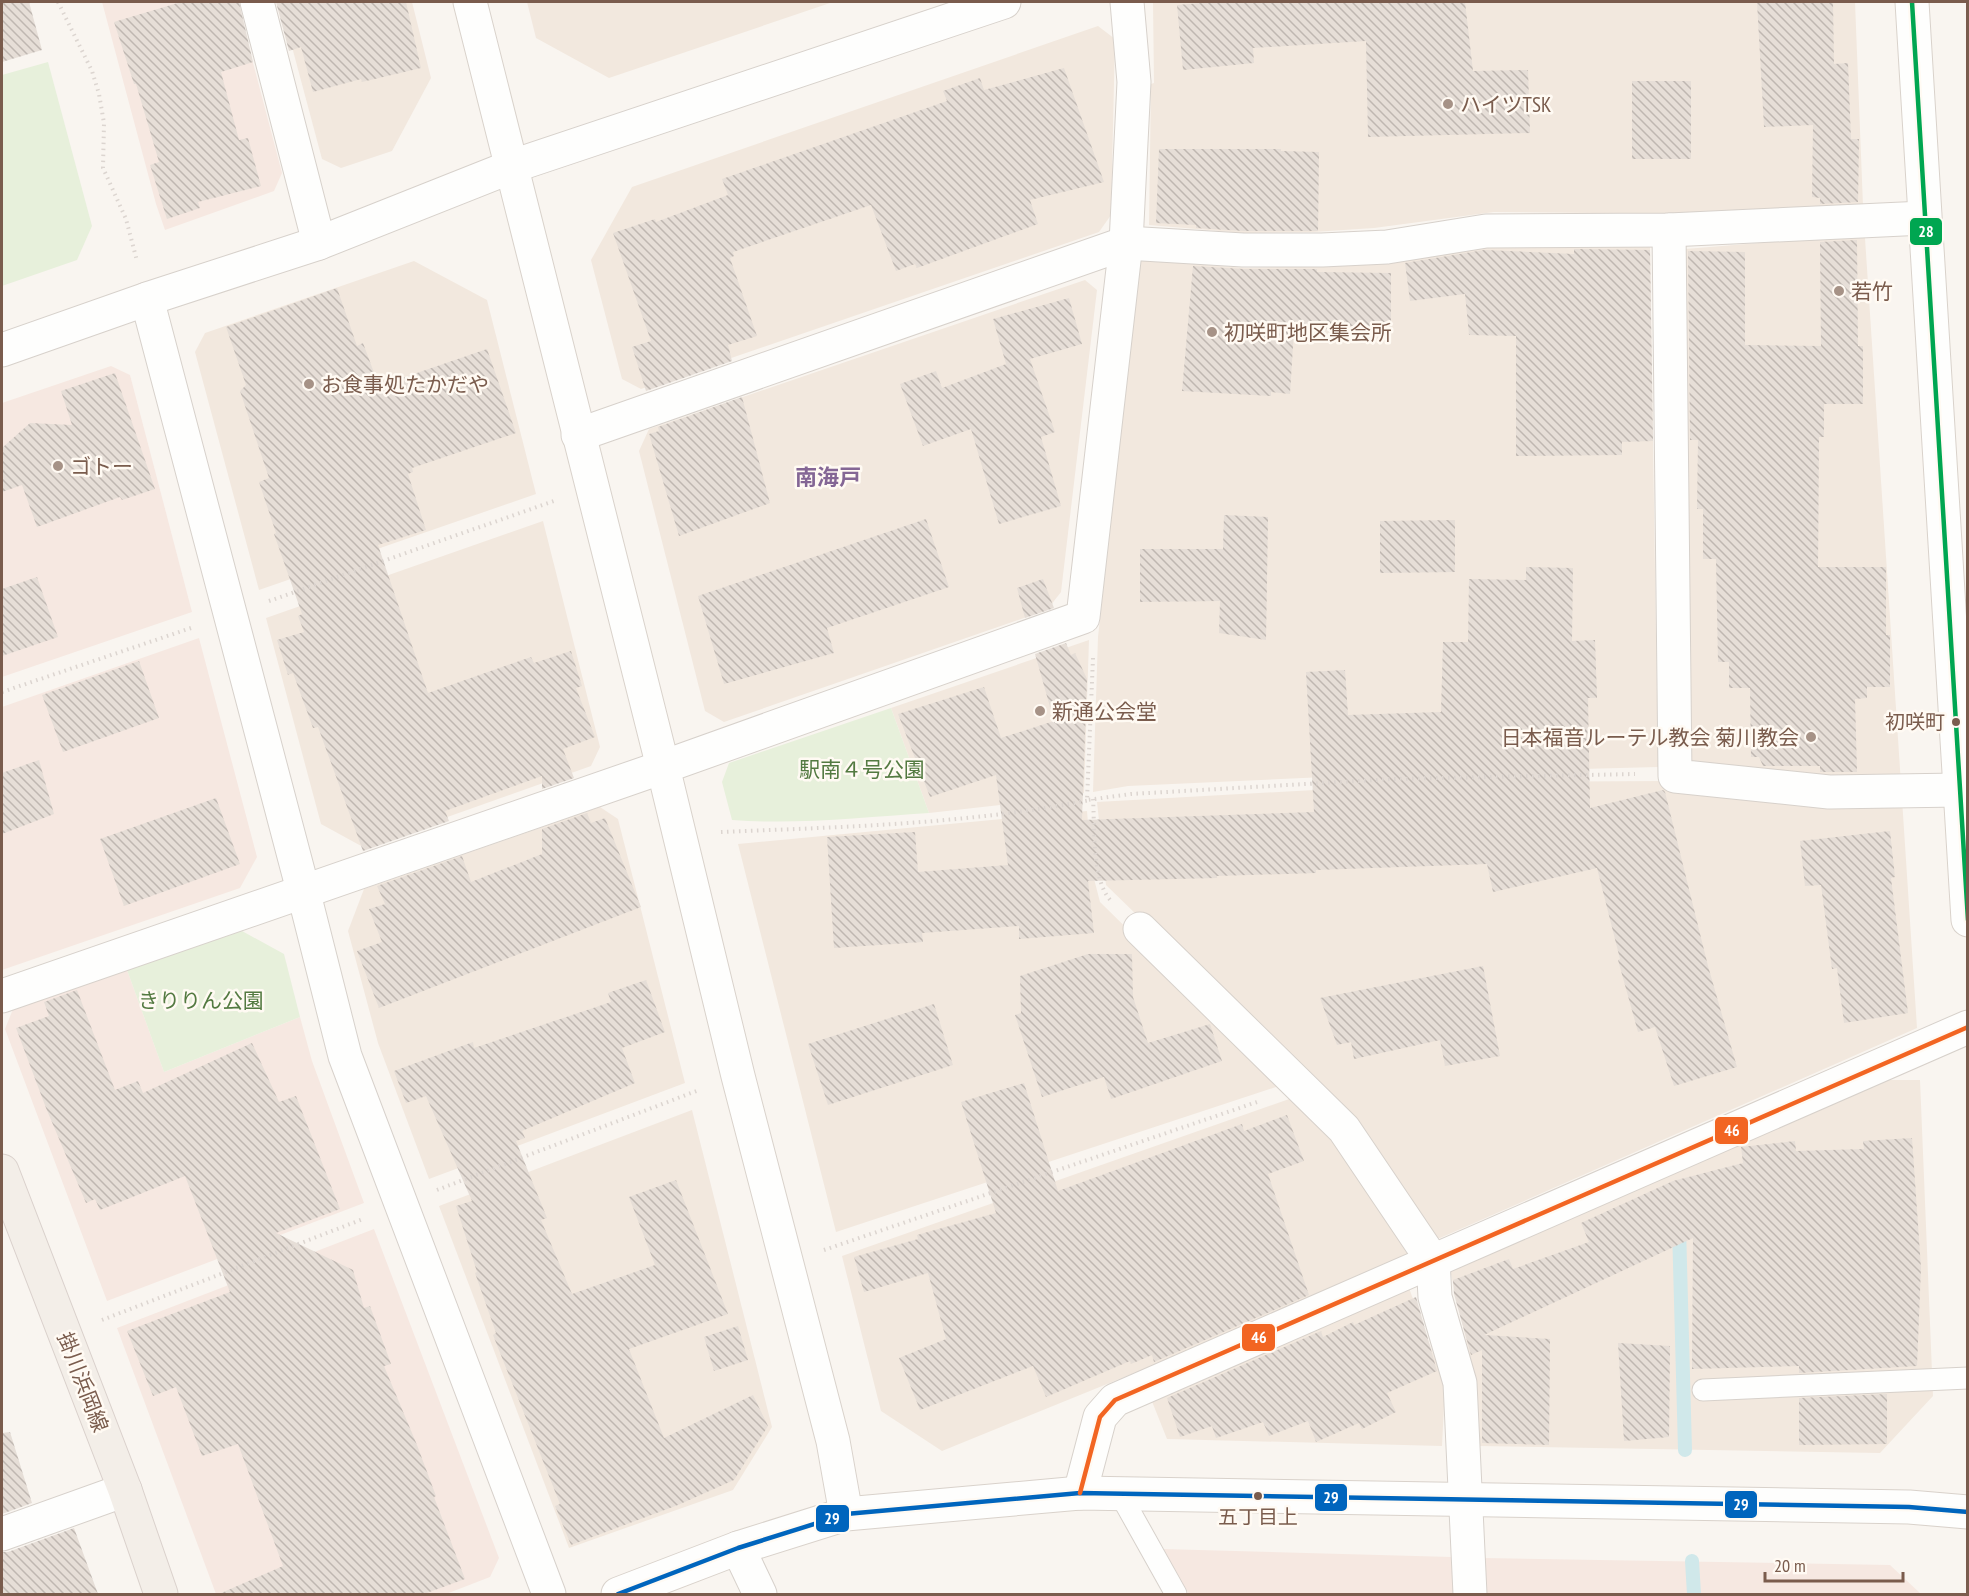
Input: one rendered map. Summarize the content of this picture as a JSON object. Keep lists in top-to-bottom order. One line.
{"streets":{"main road":["掛川浜岡線"]},"districts":["南海戸"],"parks":["駅南４号公園","きりりん公園"],"places":["ハイツTSK","若竹","初咲町地区集会所","お食事処たかだや","ゴトー","新通公会堂","初咲町","日本福音ルーテル教会 菊川教会","五丁目上"],"lines":["transit line 28","transit line 46","transit line 29"],"scale_bar":"20 m"}
